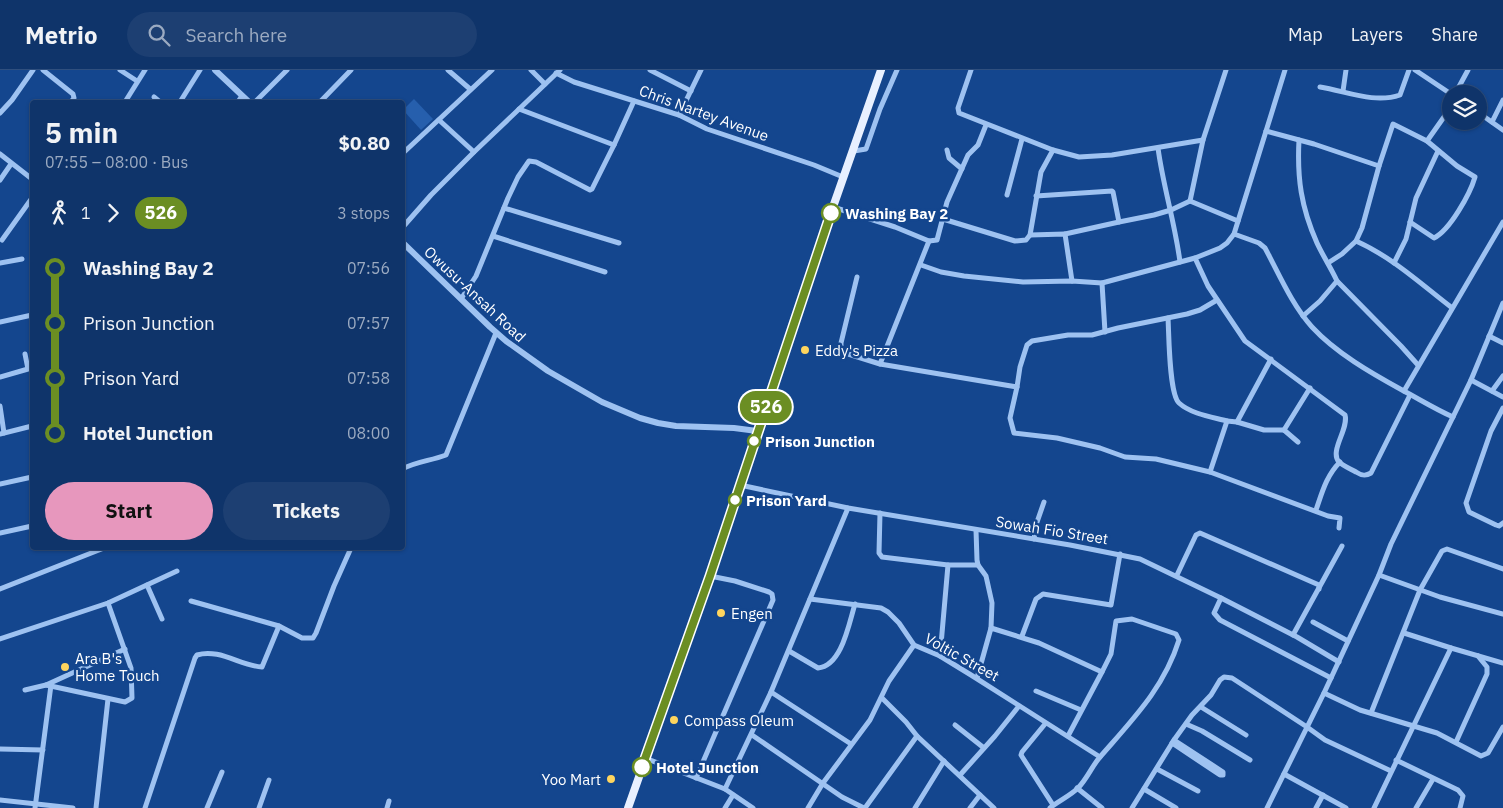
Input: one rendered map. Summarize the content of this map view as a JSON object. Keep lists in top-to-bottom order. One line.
{"streets":{"street":["Chris Nartey Avenue","Owusu-Ansah Road","Sowah Fio Street","Voltic Street"]},"places":["Washing Bay 2","Eddy's Pizza","Prison Junction","Prison Yard","Engen","Ara B's Home Touch","Compass Oleum","Hotel Junction","Yoo Mart"],"lines":["bus line 526"],"page":{"header":"Metrio","search":"Search here","nav":["Map","Layers","Share"],"on_map":"526","heading":["5 min","07:55 – 08:00 · Bus","$0.80"],"legs":["1","526","3 stops"],"list":[{"name":"Washing Bay 2","value":"07:56"},{"name":"Prison Junction","value":"07:57"},{"name":"Prison Yard","value":"07:58"},{"name":"Hotel Junction","value":"08:00"}],"buttons":["Start","Tickets"]}}
